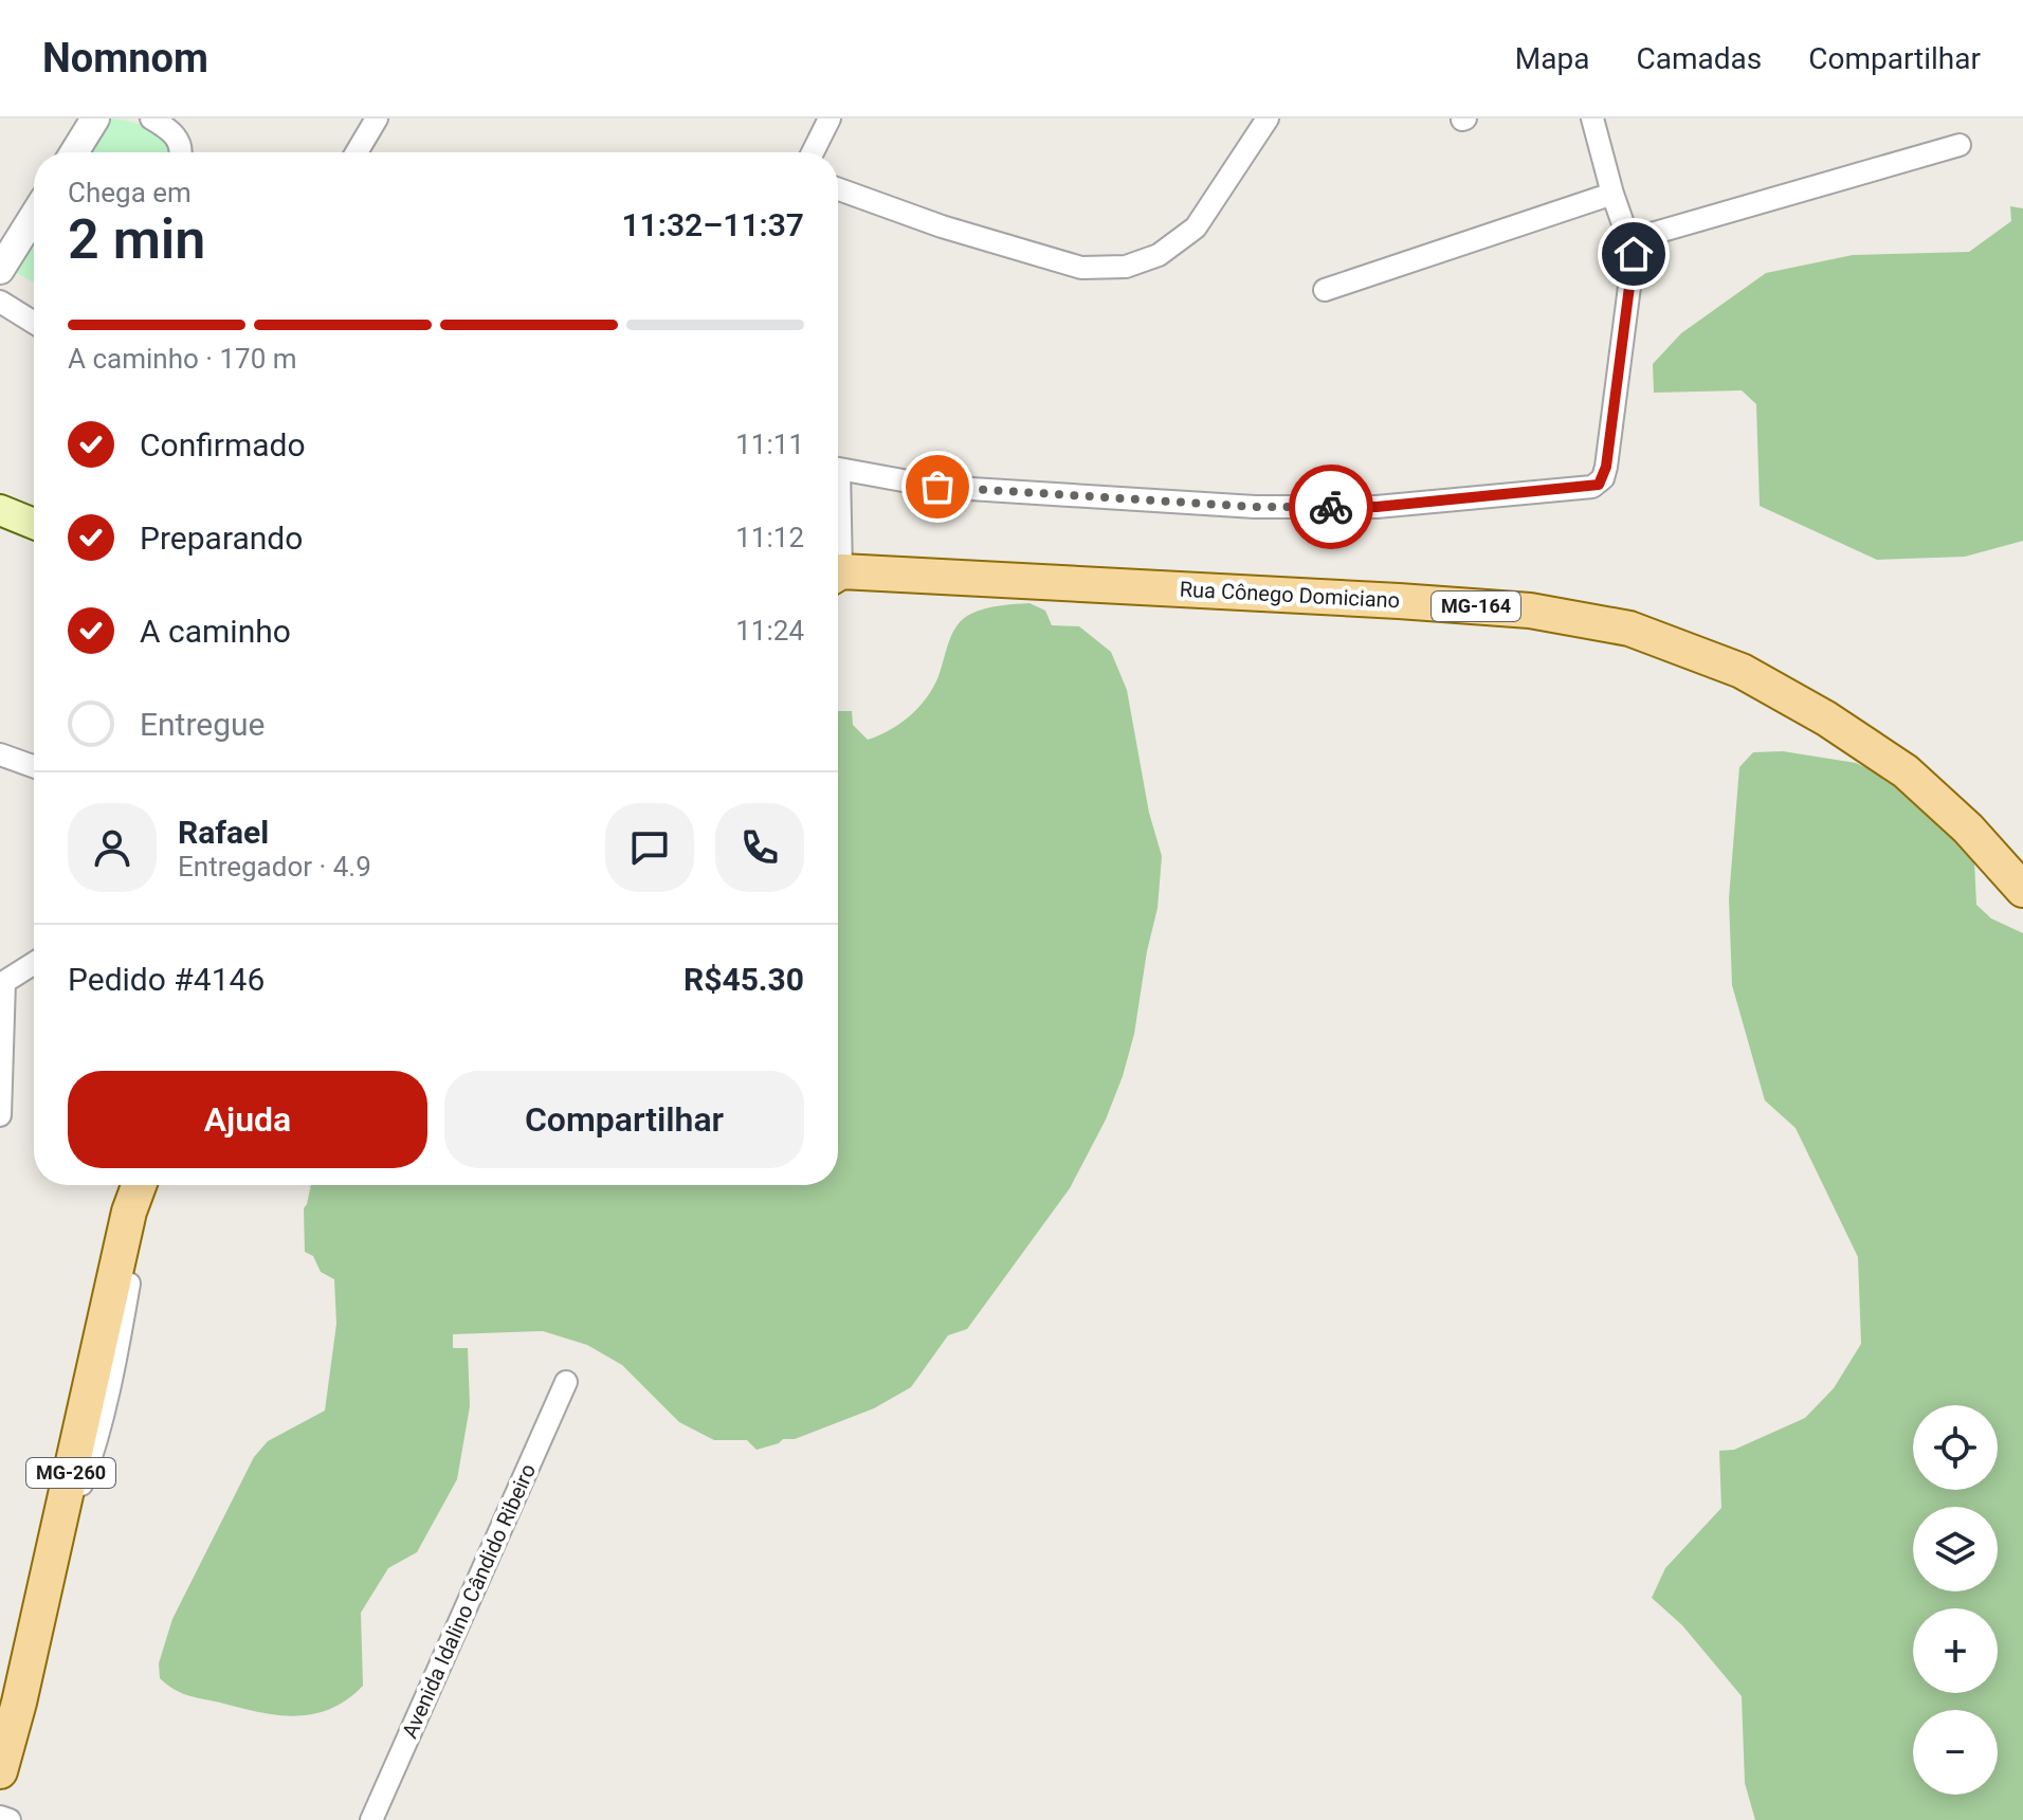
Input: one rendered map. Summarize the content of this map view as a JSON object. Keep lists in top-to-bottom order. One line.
{"streets":{"main road":["Rua Cônego Domiciano","MG-164","MG-260"],"street":["Avenida Idalino Cândido Ribeiro"]},"page":{"header":"Nomnom","nav":["Mapa","Camadas","Compartilhar"],"heading":["2 min","Chega em","11:32–11:37"],"panel":["Rafael","Entregador · 4.9","Pedido #4146","R$45.30"],"bar":"A caminho · 170 m","list":[["Confirmado","11:11"],["Preparando","11:12"],["A caminho","11:24"],"Entregue"],"buttons":["Ajuda","Compartilhar"],"map_buttons":["+","−"]}}
